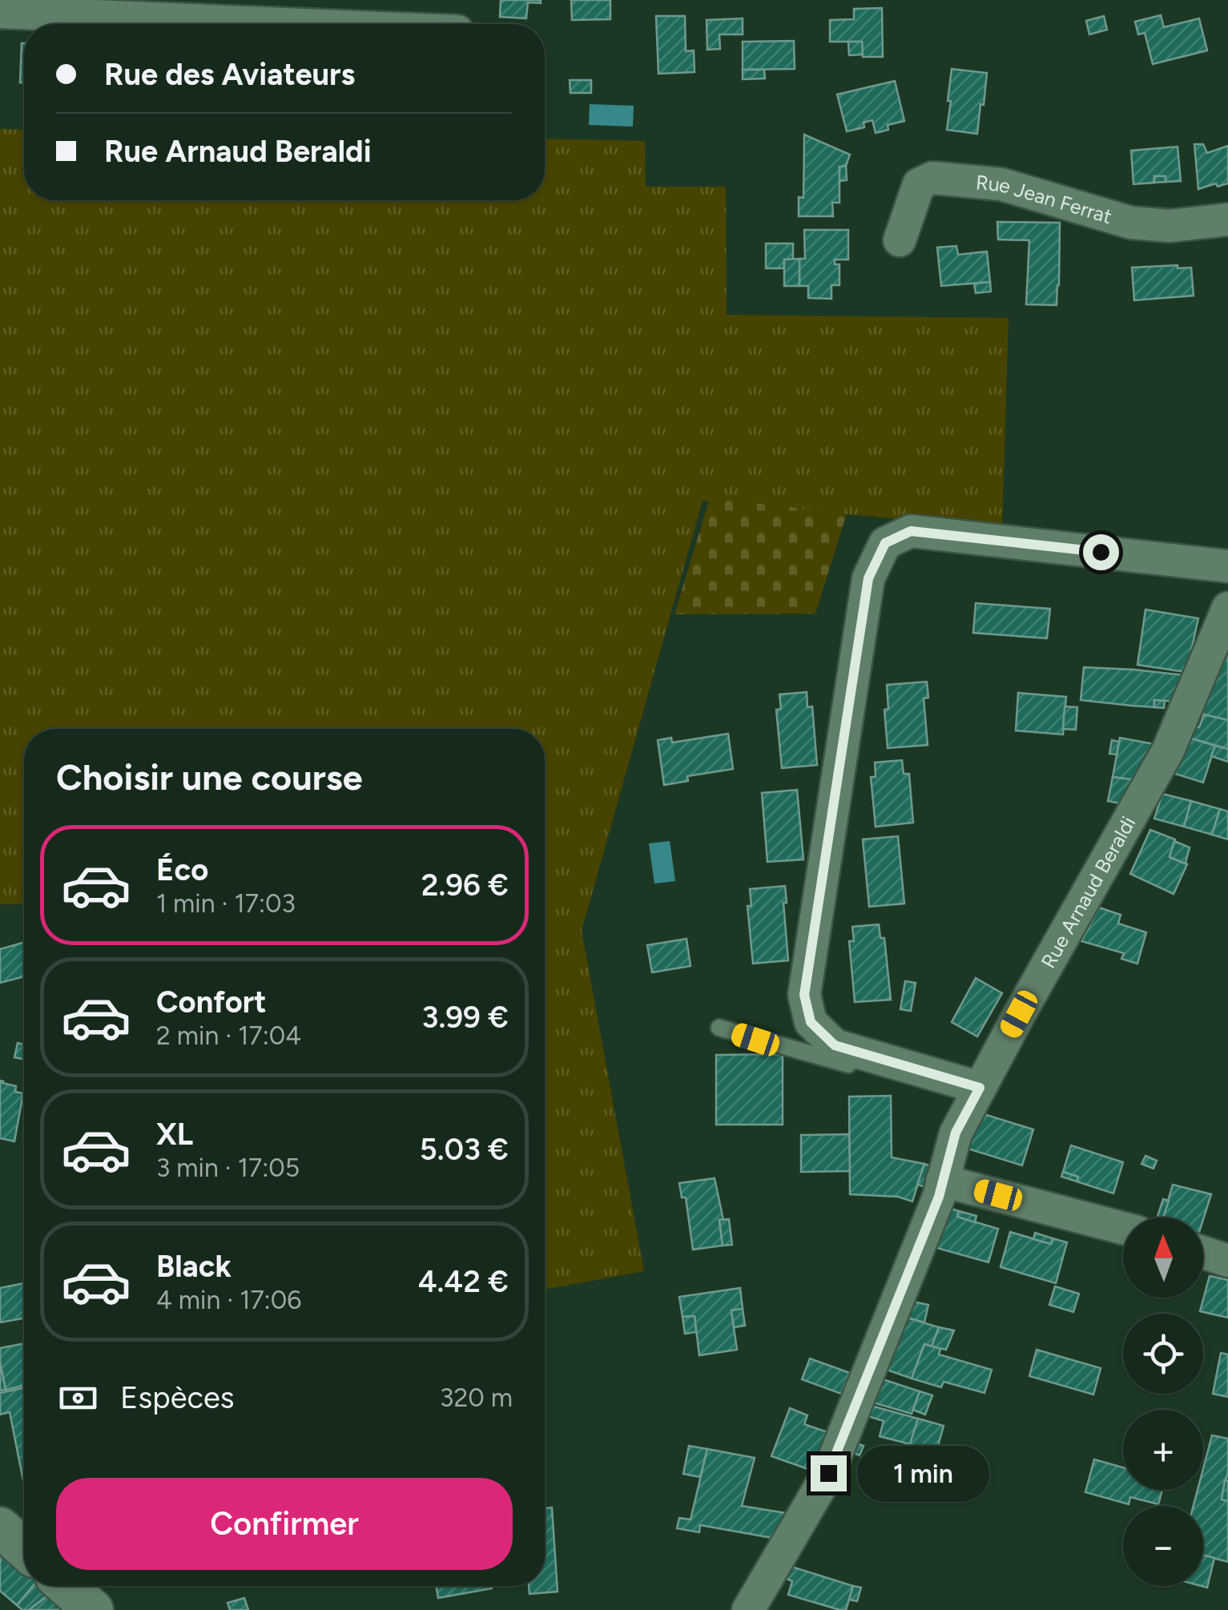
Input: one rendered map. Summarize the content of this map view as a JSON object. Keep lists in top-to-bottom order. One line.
{"streets":{"street":["Rue Jean Ferrat","Rue Arnaud Beraldi"]},"north":"top","page":{"banner":["Rue des Aviateurs","Rue Arnaud Beraldi"],"heading":"Choisir une course","list":[{"name":"Éco","note":"1 min · 17:03","value":"2.96 €"},{"name":"Confort","note":"2 min · 17:04","value":"3.99 €"},{"name":"XL","note":"3 min · 17:05","value":"5.03 €"},{"name":"Black","note":"4 min · 17:06","value":"4.42 €"}],"map_buttons":["+","−"],"pay":["Espèces","320 m"],"bubble":"1 min","buttons":"Confirmer"}}
